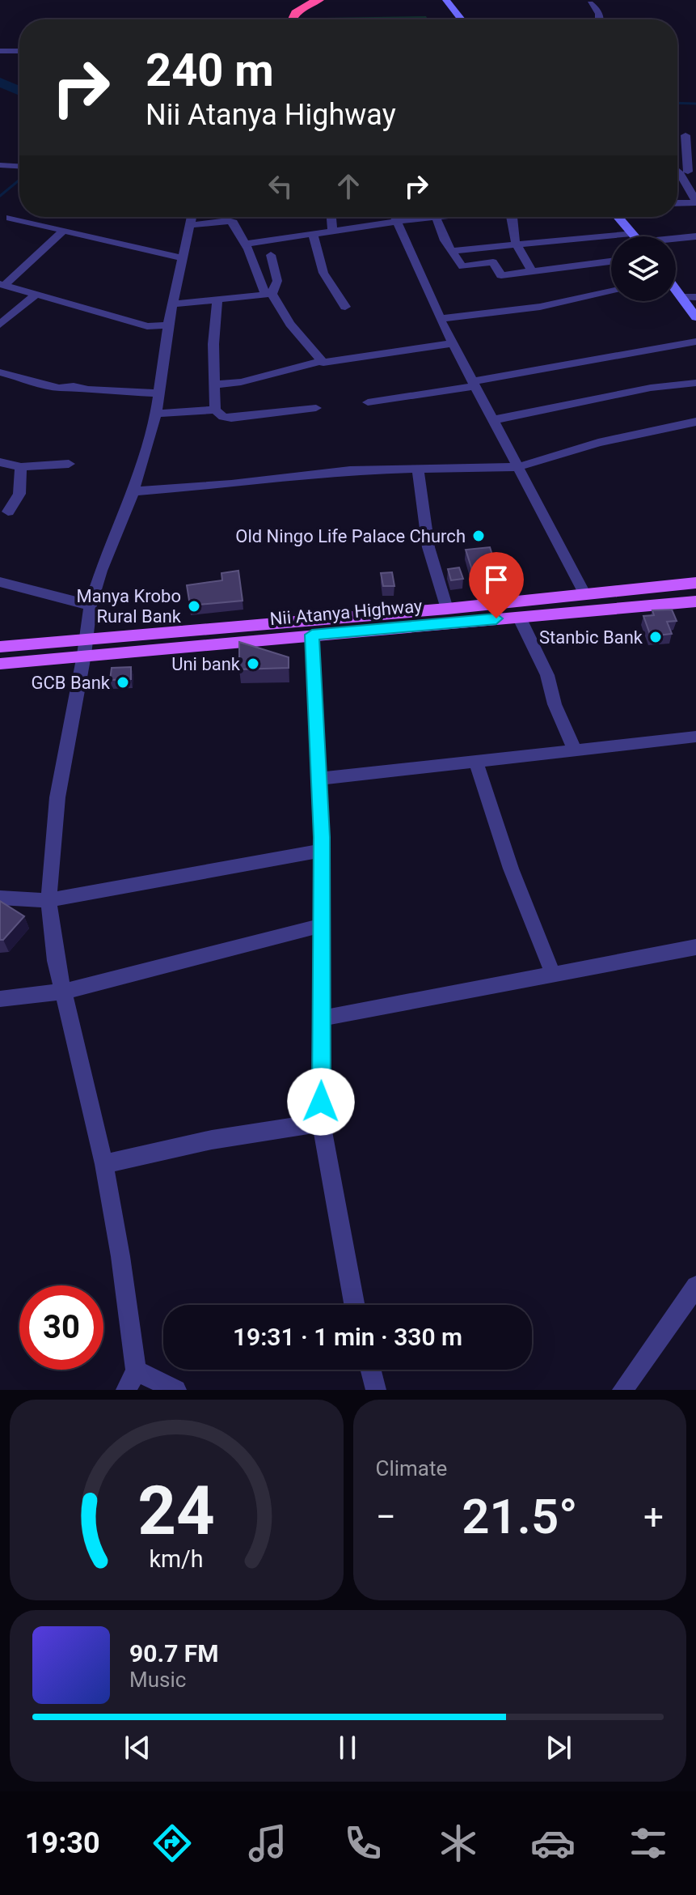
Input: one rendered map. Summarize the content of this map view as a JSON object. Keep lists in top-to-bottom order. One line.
{"streets":{"main road":["Nii Atanya Highway"]},"places":["Old Ningo Life Palace Church","Manya Krobo Rural Bank","Stanbic Bank","Uni bank","GCB Bank"],"page":{"turn":["240 m","Nii Atanya Highway"],"limit":"30","trip":"19:31 · 1 min · 330 m","tile":"Climate","heat":["−","21.5°","+"],"song":["90.7 FM","Music"],"tabs":"19:30","gauge":["24","km/h"]}}
